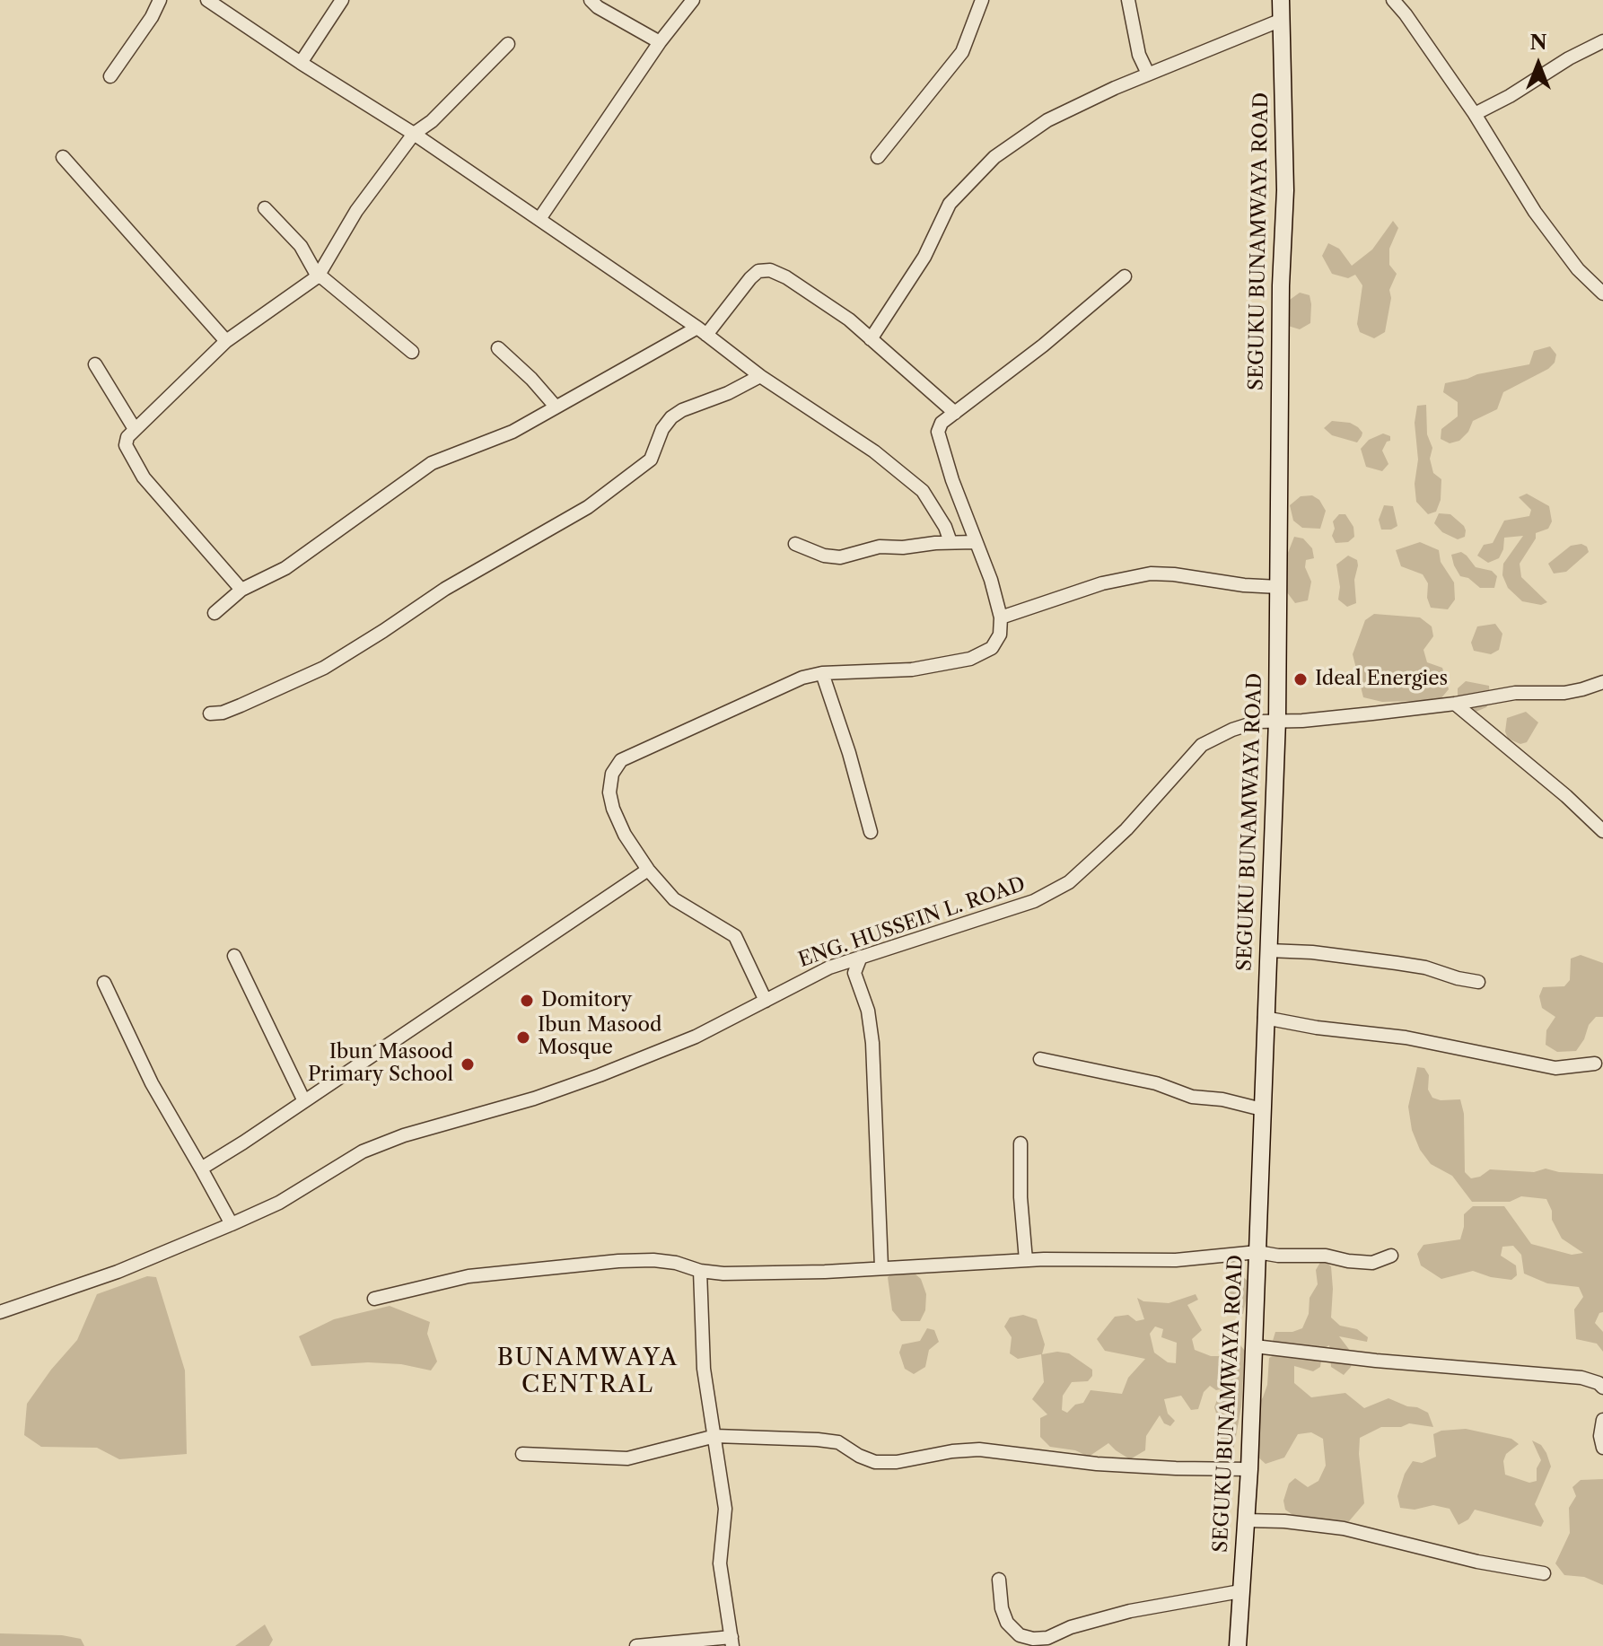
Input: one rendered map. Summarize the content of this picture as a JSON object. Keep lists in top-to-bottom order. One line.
{"streets":{"main road":["SEGUKU BUNAMWAYA ROAD"],"street":["ENG. HUSSEIN L. ROAD"]},"crossings":[["SEGUKU BUNAMWAYA ROAD","ENG. HUSSEIN L. ROAD"]],"districts":["BUNAMWAYA CENTRAL"],"places":["Ideal Energies","Domitory","Ibun Masood Mosque","Ibun Masood Primary School"],"north":"top"}
